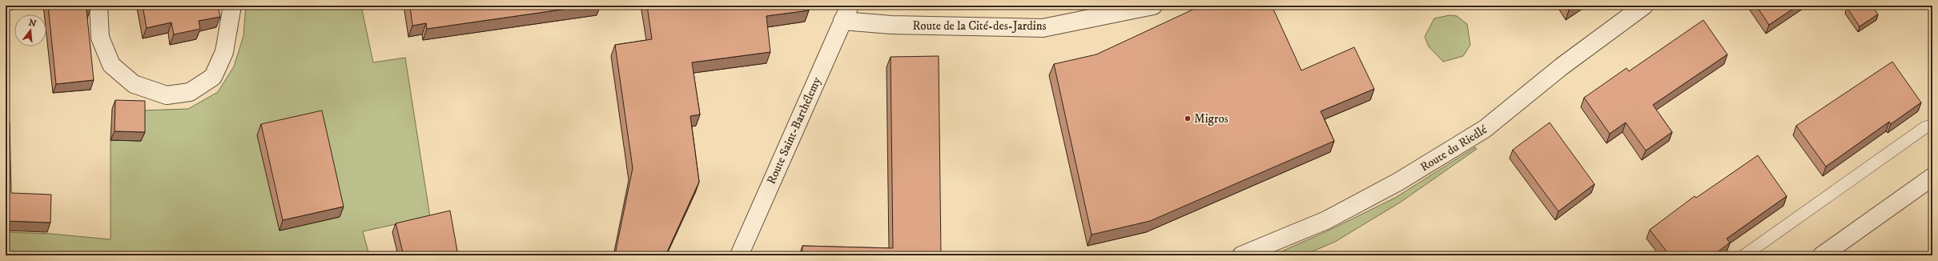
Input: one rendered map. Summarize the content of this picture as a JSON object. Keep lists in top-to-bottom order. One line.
{"streets":{"street":["Route de la Cité-des-Jardins","Route Saint-Barthélemy","Route du Riedlé"]},"crossings":[["Route de la Cité-des-Jardins","Route Saint-Barthélemy"]],"places":["Migros"],"north":"top"}
